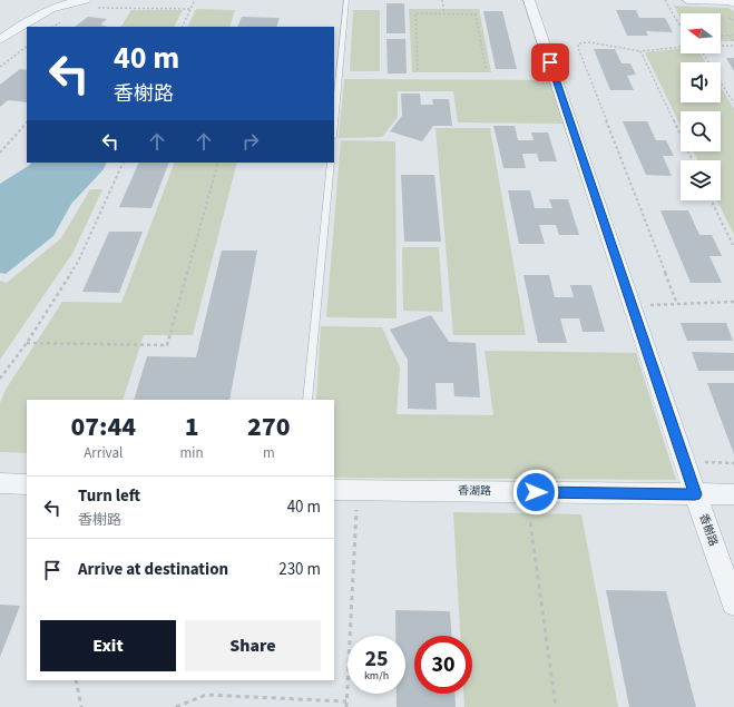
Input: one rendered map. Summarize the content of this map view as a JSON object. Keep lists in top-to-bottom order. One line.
{"streets":{"street":["香湖路","香榭路"]},"crossings":[["香湖路","香榭路"]],"north":"left","page":{"turn":["40 m","香榭路"],"eta":["07:44","Arrival","1","min","270","m"],"list":[{"name":"Turn left","note":"香榭路","value":"40 m"},{"name":"Arrive at destination","value":"230 m"}],"buttons":["Exit","Share"],"speed":"25 km/h","limit":"30"}}
